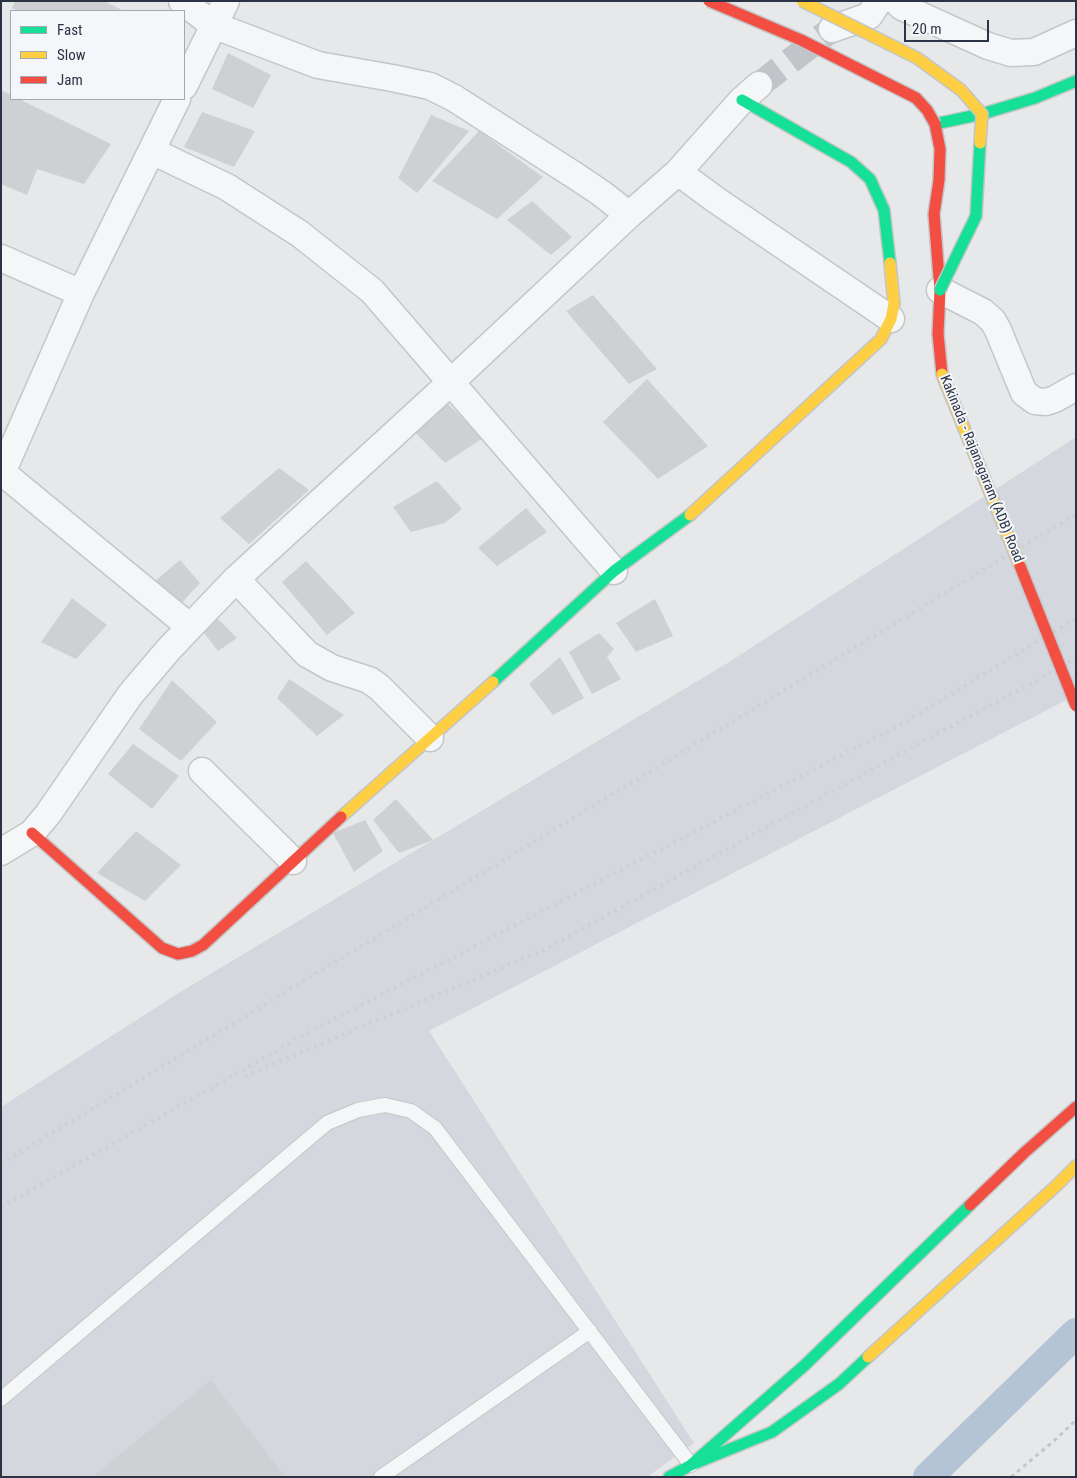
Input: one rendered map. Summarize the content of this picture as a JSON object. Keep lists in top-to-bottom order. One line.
{"streets":{"main road":["Kakinada - Rajanagaram (ADB) Road"]},"legend":["Fast","Slow","Jam"],"scale_bar":"20 m"}
